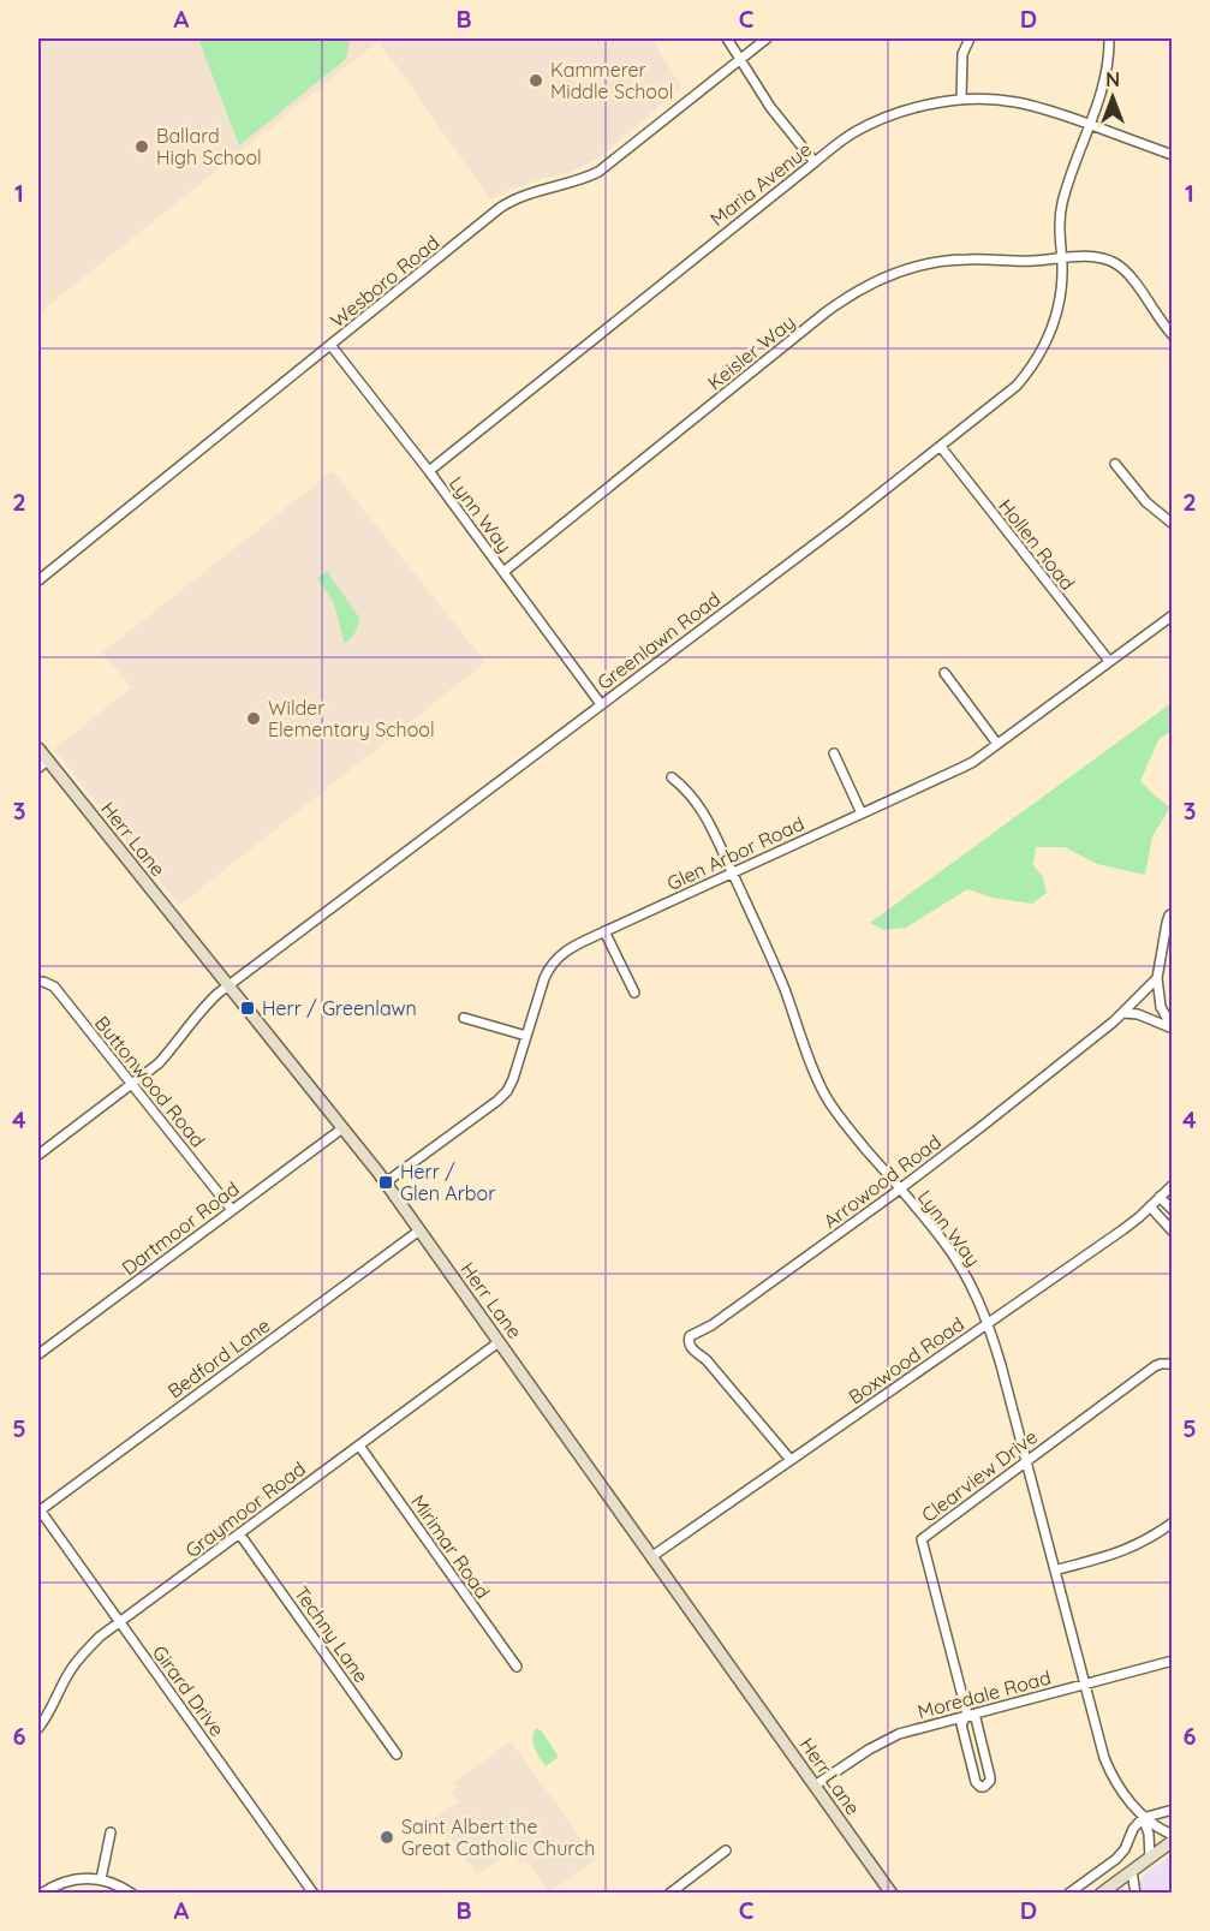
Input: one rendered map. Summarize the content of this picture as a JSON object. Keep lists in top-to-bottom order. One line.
{"streets":{"main road":["Herr Lane"],"street":["Maria Avenue","Wesboro Road","Keisler Way","Lynn Way","Hollen Road","Greenlawn Road","Glen Arbor Road","Buttonwood Road","Arrowood Road","Dartmoor Road","Bedford Lane","Boxwood Road","Clearview Drive","Graymoor Road","Mirimar Road","Techny Lane","Girard Drive","Moredale Road"]},"crossings":[["Maria Avenue","Lynn Way"],["Maria Avenue","Greenlawn Road"],["Wesboro Road","Lynn Way"],["Keisler Way","Lynn Way"],["Keisler Way","Greenlawn Road"],["Lynn Way","Greenlawn Road"],["Lynn Way","Glen Arbor Road"],["Lynn Way","Arrowood Road"],["Lynn Way","Boxwood Road"],["Lynn Way","Clearview Drive"],["Lynn Way","Moredale Road"],["Hollen Road","Greenlawn Road"],["Hollen Road","Glen Arbor Road"],["Greenlawn Road","Herr Lane"],["Greenlawn Road","Buttonwood Road"],["Herr Lane","Glen Arbor Road"],["Herr Lane","Dartmoor Road"],["Herr Lane","Bedford Lane"],["Herr Lane","Boxwood Road"],["Herr Lane","Graymoor Road"],["Herr Lane","Moredale Road"],["Buttonwood Road","Dartmoor Road"],["Arrowood Road","Boxwood Road"],["Bedford Lane","Girard Drive"],["Clearview Drive","Moredale Road"],["Graymoor Road","Mirimar Road"],["Graymoor Road","Techny Lane"],["Graymoor Road","Girard Drive"]],"places":{"other":["Kammerer Middle School","Ballard High School","Wilder Elementary School","Saint Albert the Great Catholic Church"],"transit":["Herr / Greenlawn","Herr / Glen Arbor"]},"north":"top","grid":{"columns":["A","B","C","D"],"rows":["1","2","3","4","5","6"]}}
